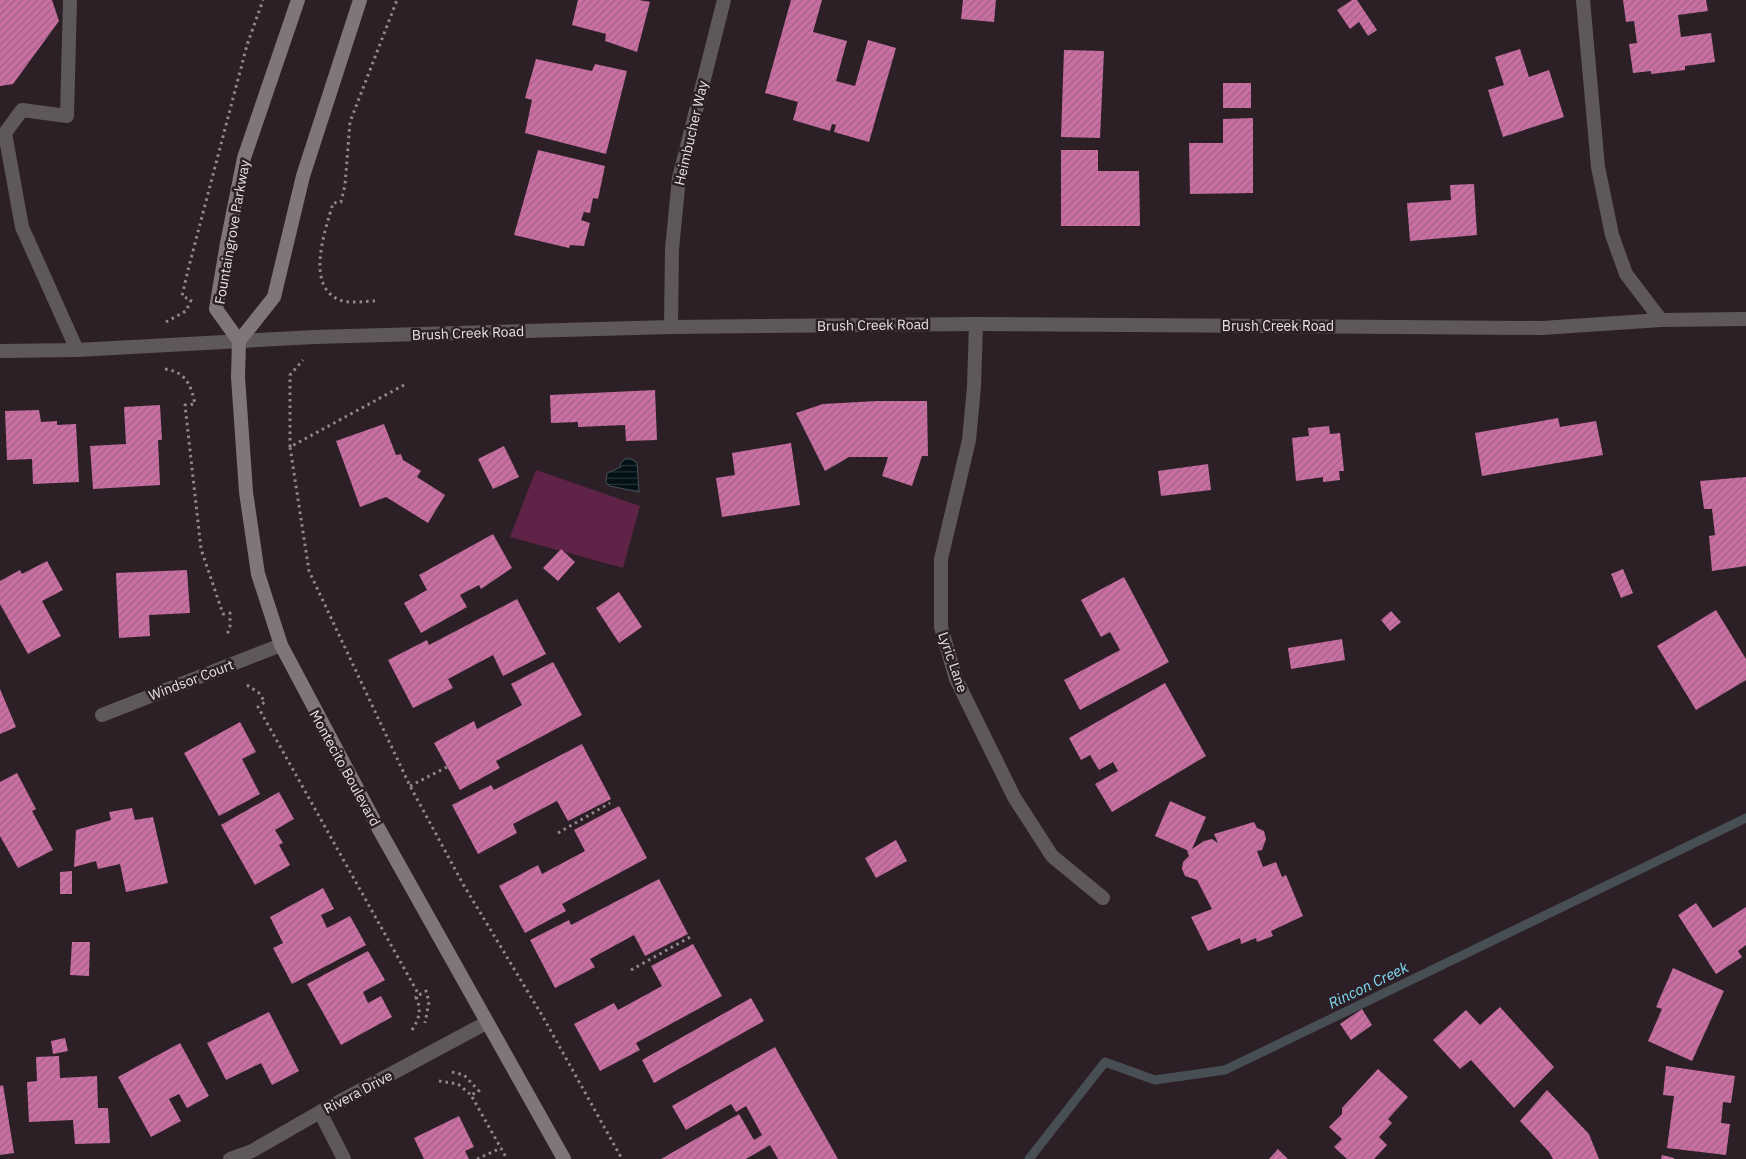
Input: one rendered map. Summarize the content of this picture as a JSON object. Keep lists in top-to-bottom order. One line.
{"streets":{"main road":["Fountaingrove Parkway","Montecito Boulevard"],"street":["Heimbucher Way","Brush Creek Road","Lyric Lane","Windsor Court","Rivera Drive"]},"crossings":[["Heimbucher Way","Brush Creek Road"],["Fountaingrove Parkway","Brush Creek Road"],["Fountaingrove Parkway","Montecito Boulevard"],["Brush Creek Road","Lyric Lane"],["Brush Creek Road","Montecito Boulevard"],["Windsor Court","Montecito Boulevard"],["Montecito Boulevard","Rivera Drive"]],"water":["Rincon Creek"]}
